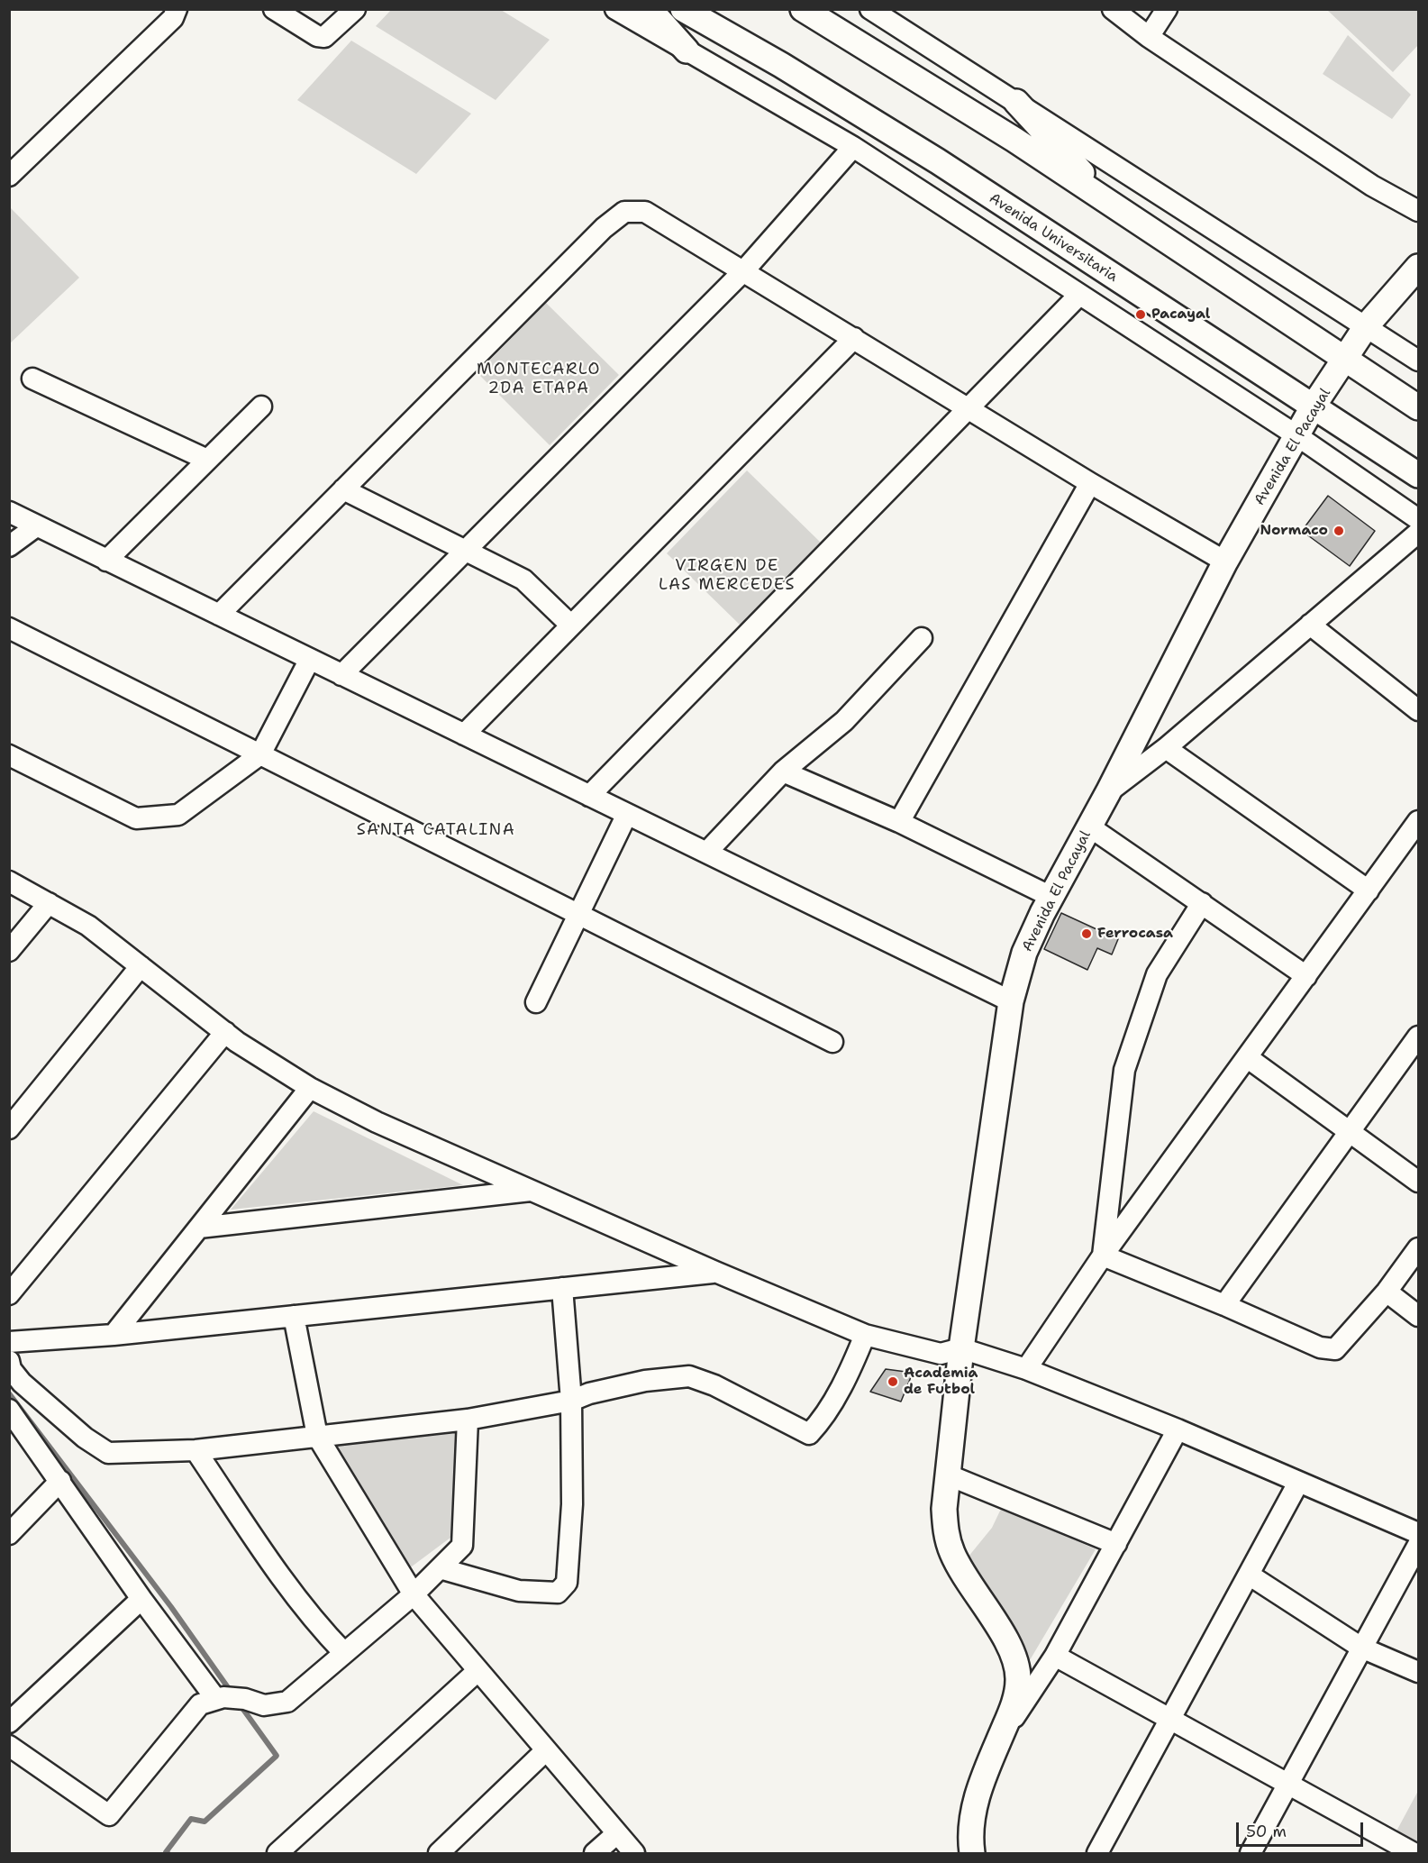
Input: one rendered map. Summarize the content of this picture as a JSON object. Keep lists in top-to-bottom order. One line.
{"streets":{"street":["Avenida Universitaria","Avenida El Pacayal"]},"crossings":[["Avenida Universitaria","Avenida El Pacayal"]],"districts":["MONTECARLO 2DA ETAPA","VIRGEN DE LAS MERCEDES","SANTA CATALINA"],"places":["Pacayal","Normaco","Ferrocasa","Academia de Futbol"],"scale_bar":"50 m"}
